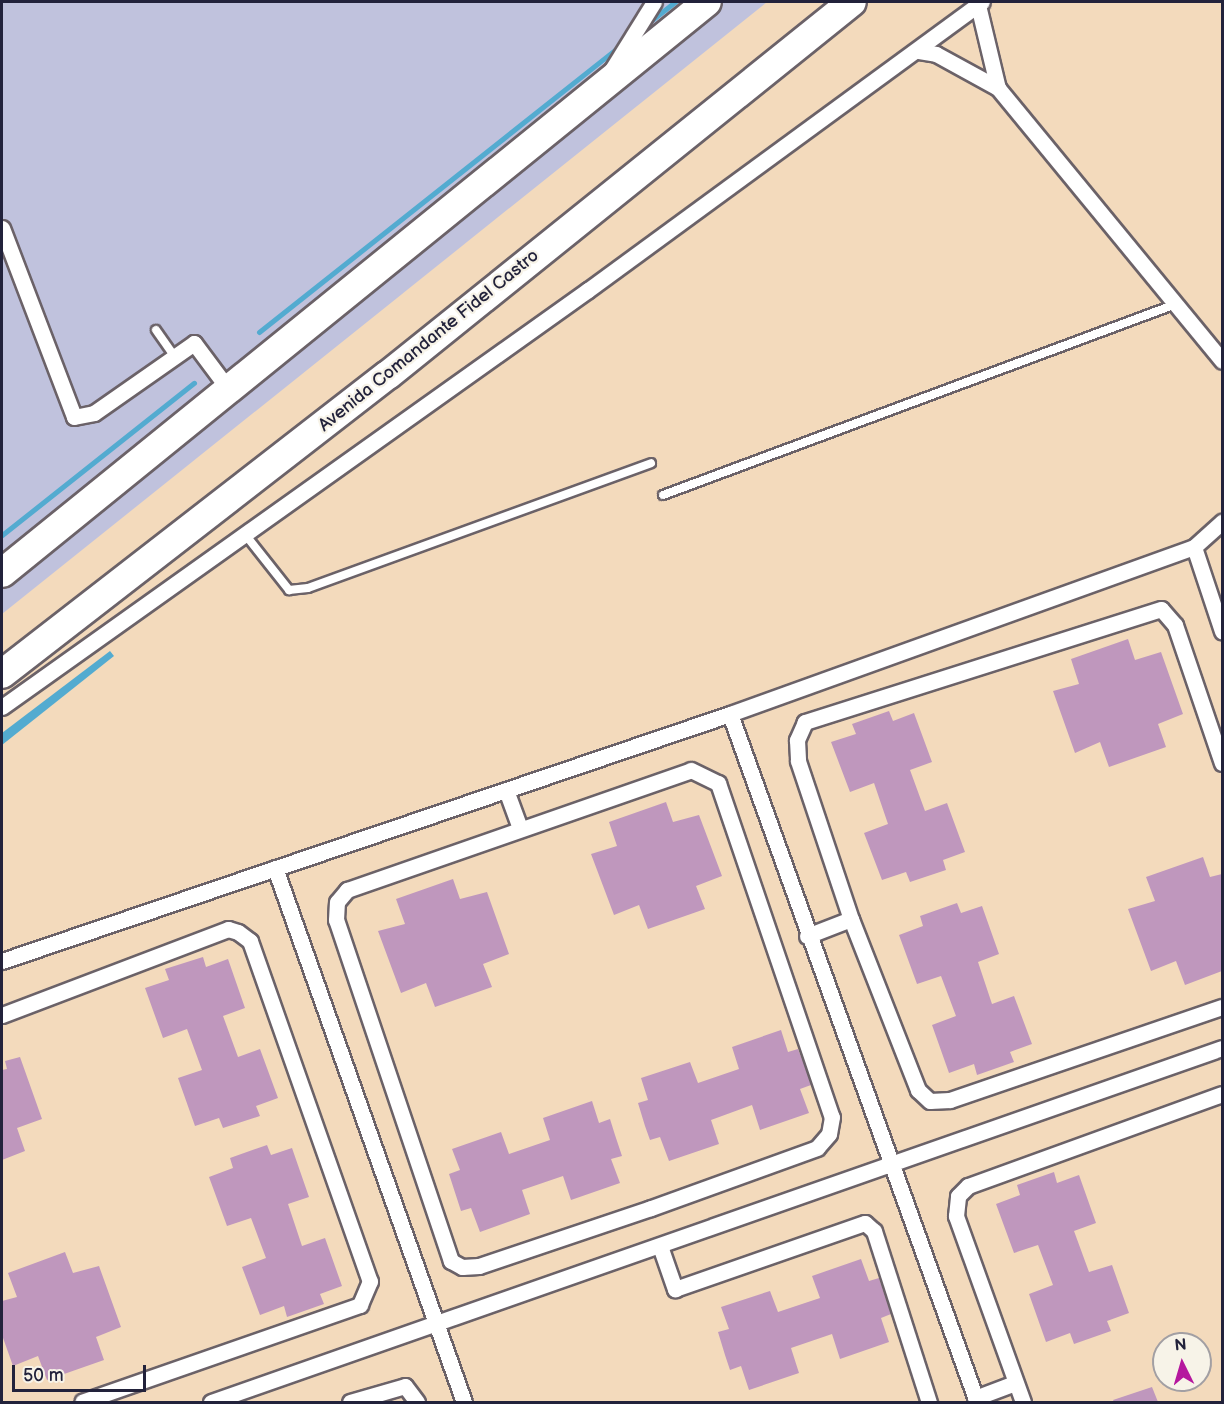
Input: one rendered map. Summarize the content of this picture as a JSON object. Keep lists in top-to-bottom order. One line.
{"streets":{"highway":["Avenida Comandante Fidel Castro"]},"scale_bar":"50 m","north":"top"}
